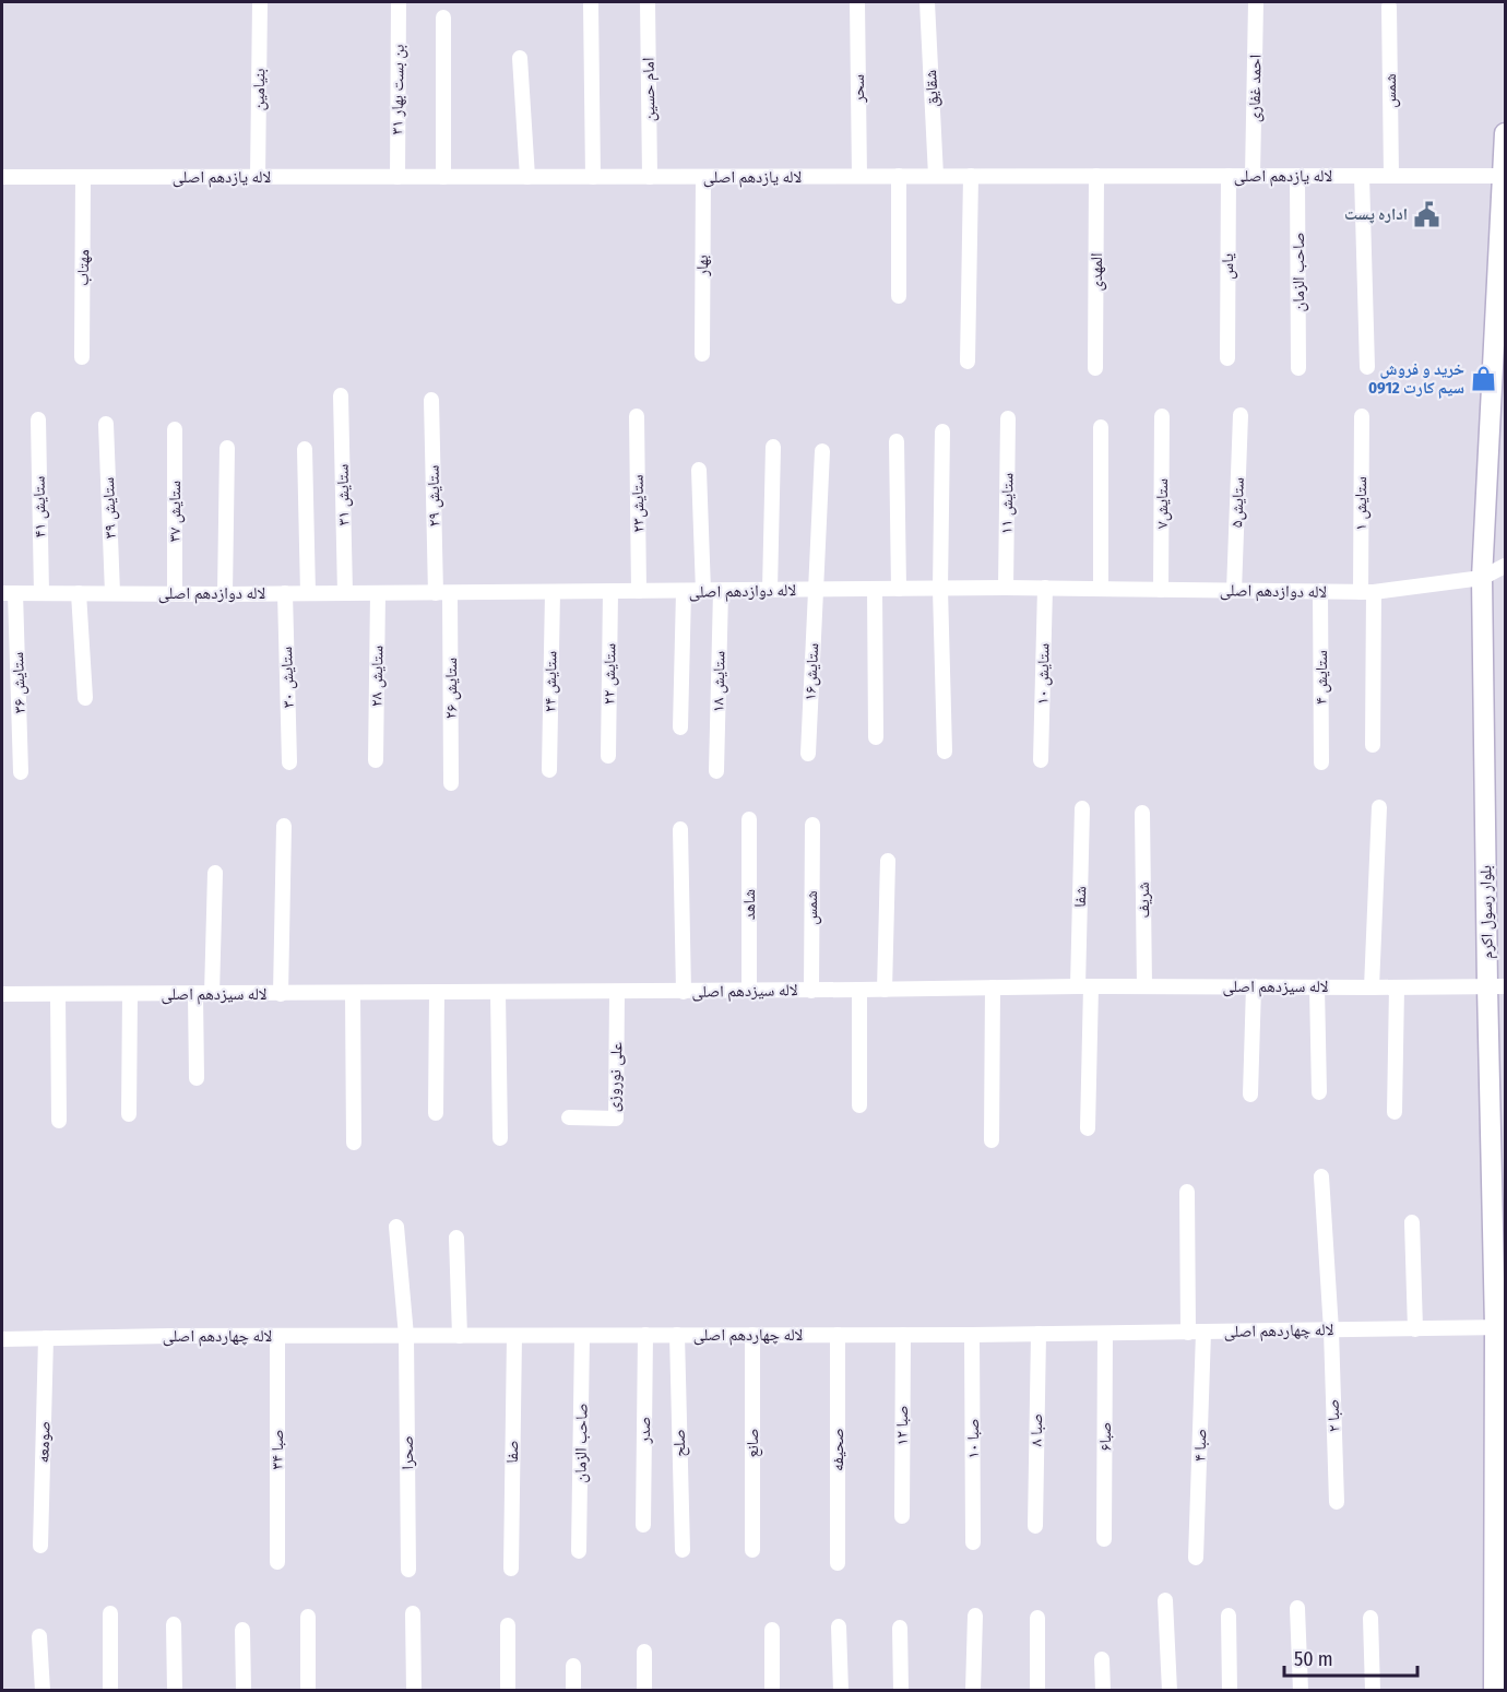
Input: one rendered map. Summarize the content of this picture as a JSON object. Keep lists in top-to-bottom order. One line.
{"streets":{"main road":["بلوار رسول اکرم"],"street":["سحر","شقایق","احمد غفاری","بنیامین","بن بست بهار ٣١","امام حسین","شمس","لاله یازدهم اصلی","بهار","یاس","مهتاب","المهدی","صاحب الزمان","ستایش ۳۱","ستایش ۲۹","ستایش۵","ستایش۲۳","ستایش ۱۱","ستایش۷","ستایش ۱","ستایش ۴۱","ستایش ۳۹","ستایش ۳۷","لاله دوازدهم اصلی","ستایش۱۶","ستایش ۲۲","ستایش ۱۰","ستایش ۲۸","ستایش ۳۰","ستایش ۴","ستایش ۲۴","ستایش ۱۸","ستایش ۳۶","ستایش ۲۶","شفا","شریف","شاهد","لاله سیزدهم اصلی","علی نوروزی","لاله چهاردهم اصلی","صبا ۲","صبا ۱۲","صدر","صبا ۸","صبا۶","صبا ۱۰","صومعه","صلح","صانع","صبا ۴","صبا ۳۴","صحیفه","صفا","صحرا"]},"crossings":[["سحر","لاله یازدهم اصلی"],["شقایق","لاله یازدهم اصلی"],["احمد غفاری","لاله یازدهم اصلی"],["بنیامین","لاله یازدهم اصلی"],["بن بست بهار ٣١","لاله یازدهم اصلی"],["امام حسین","لاله یازدهم اصلی"],["شمس","لاله یازدهم اصلی"],["شمس","لاله سیزدهم اصلی"],["لاله یازدهم اصلی","بهار"],["لاله یازدهم اصلی","یاس"],["لاله یازدهم اصلی","مهتاب"],["لاله یازدهم اصلی","المهدی"],["لاله یازدهم اصلی","صاحب الزمان"],["لاله یازدهم اصلی","بلوار رسول اکرم"],["صاحب الزمان","لاله چهاردهم اصلی"],["ستایش ۳۱","لاله دوازدهم اصلی"],["ستایش ۲۹","لاله دوازدهم اصلی"],["ستایش ۲۹","ستایش ۲۶"],["ستایش۵","لاله دوازدهم اصلی"],["ستایش۲۳","لاله دوازدهم اصلی"],["ستایش ۱۱","لاله دوازدهم اصلی"],["ستایش۷","لاله دوازدهم اصلی"],["ستایش ۱","لاله دوازدهم اصلی"],["ستایش ۴۱","لاله دوازدهم اصلی"],["ستایش ۳۹","لاله دوازدهم اصلی"],["ستایش ۳۷","لاله دوازدهم اصلی"],["لاله دوازدهم اصلی","ستایش۱۶"],["لاله دوازدهم اصلی","ستایش ۲۲"],["لاله دوازدهم اصلی","ستایش ۱۰"],["لاله دوازدهم اصلی","ستایش ۲۸"],["لاله دوازدهم اصلی","ستایش ۳۰"],["لاله دوازدهم اصلی","ستایش ۴"],["لاله دوازدهم اصلی","ستایش ۲۴"],["لاله دوازدهم اصلی","ستایش ۱۸"],["لاله دوازدهم اصلی","ستایش ۳۶"],["لاله دوازدهم اصلی","ستایش ۲۶"],["لاله دوازدهم اصلی","بلوار رسول اکرم"],["شفا","لاله سیزدهم اصلی"],["شریف","لاله سیزدهم اصلی"],["شاهد","لاله سیزدهم اصلی"],["بلوار رسول اکرم","لاله سیزدهم اصلی"],["بلوار رسول اکرم","لاله چهاردهم اصلی"],["لاله سیزدهم اصلی","علی نوروزی"],["لاله چهاردهم اصلی","صبا ۲"],["لاله چهاردهم اصلی","صبا ۱۲"],["لاله چهاردهم اصلی","صدر"],["لاله چهاردهم اصلی","صبا ۸"],["لاله چهاردهم اصلی","صبا۶"],["لاله چهاردهم اصلی","صبا ۱۰"],["لاله چهاردهم اصلی","صومعه"],["لاله چهاردهم اصلی","صلح"],["لاله چهاردهم اصلی","صانع"],["لاله چهاردهم اصلی","صبا ۴"],["لاله چهاردهم اصلی","صبا ۳۴"],["لاله چهاردهم اصلی","صحیفه"],["لاله چهاردهم اصلی","صفا"],["لاله چهاردهم اصلی","صحرا"]],"places":{"public building":["اداره پست"],"shop":["خرید و فروش سیم کارت 0912"]},"scale_bar":"50 m"}
